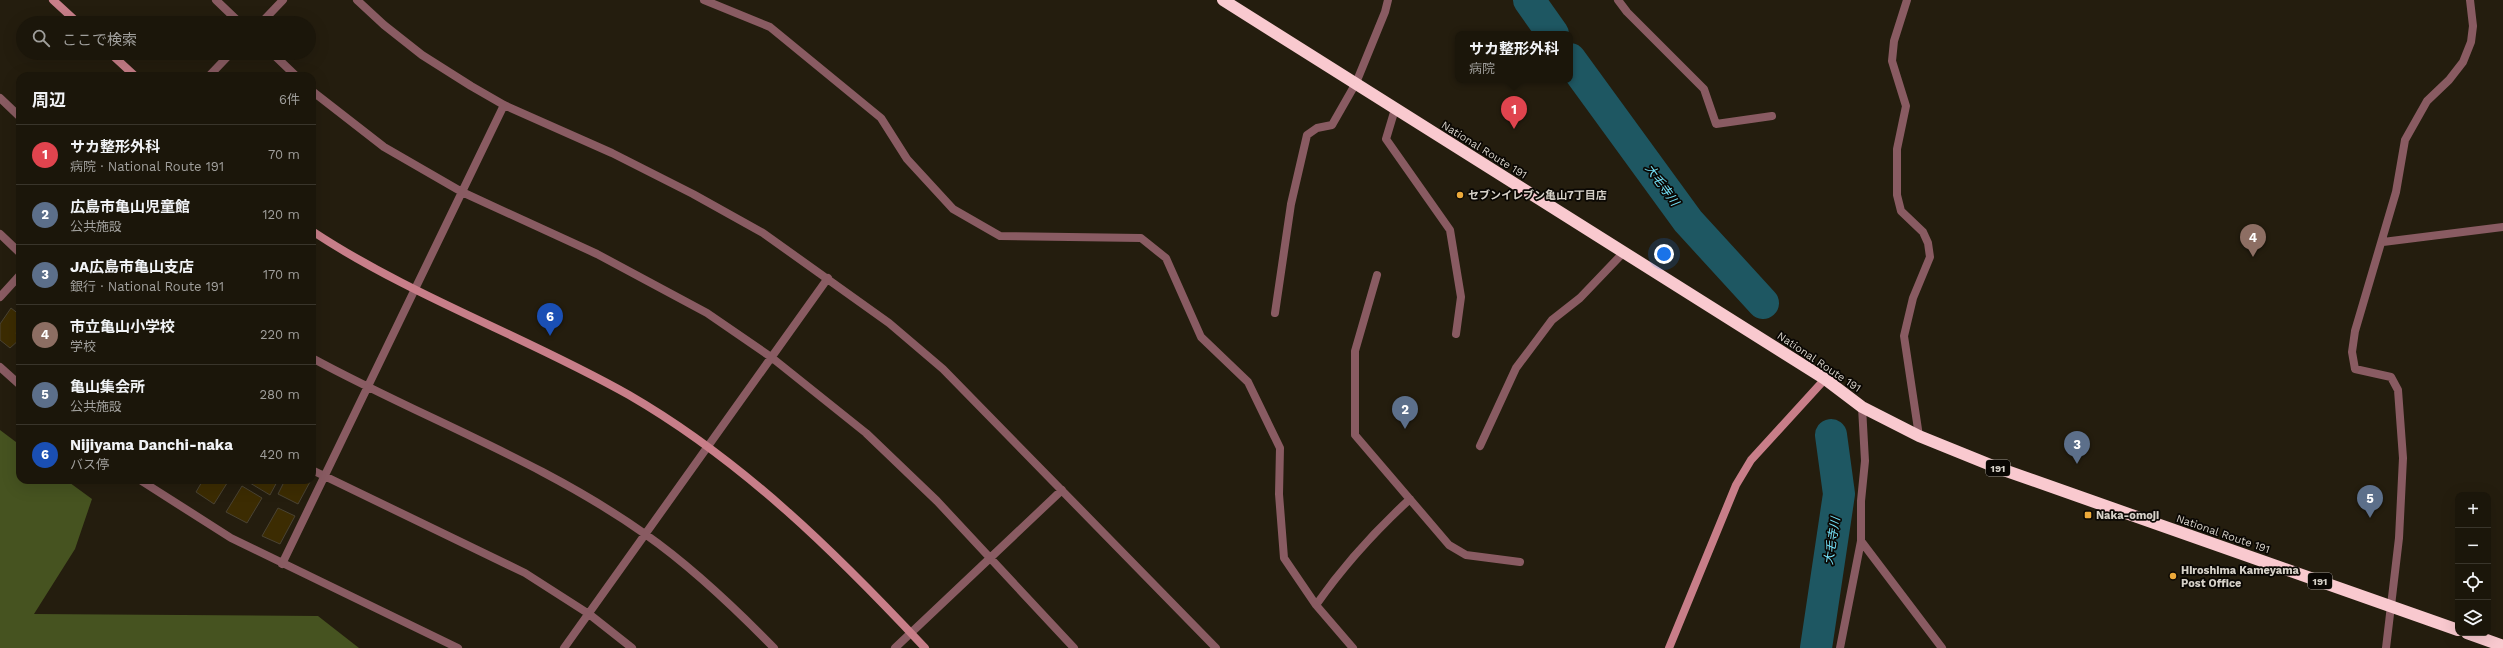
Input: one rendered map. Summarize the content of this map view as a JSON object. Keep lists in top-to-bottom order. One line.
{"streets":{"highway":["National Route 191","191"]},"water":["大毛寺川"],"places":{"other":["セブンイレブン亀山7丁目店","Hiroshima Kameyama Post Office"],"transit":["Naka-omoji"]},"page":{"search":"ここで検索","popup":["サカ整形外科","病院"],"heading":["周辺","6件"],"pins":["1","4","6","2","3","5"],"list":[{"mark":"1","name":"サカ整形外科","note":"病院 · National Route 191","value":"70 m"},{"mark":"2","name":"広島市亀山児童館","note":"公共施設","value":"120 m"},{"mark":"3","name":"JA広島市亀山支店","note":"銀行 · National Route 191","value":"170 m"},{"mark":"4","name":"市立亀山小学校","note":"学校","value":"220 m"},{"mark":"5","name":"亀山集会所","note":"公共施設","value":"280 m"},{"mark":"6","name":"Nijiyama Danchi-naka","note":"バス停","value":"420 m"}],"map_buttons":["+","−"]}}
